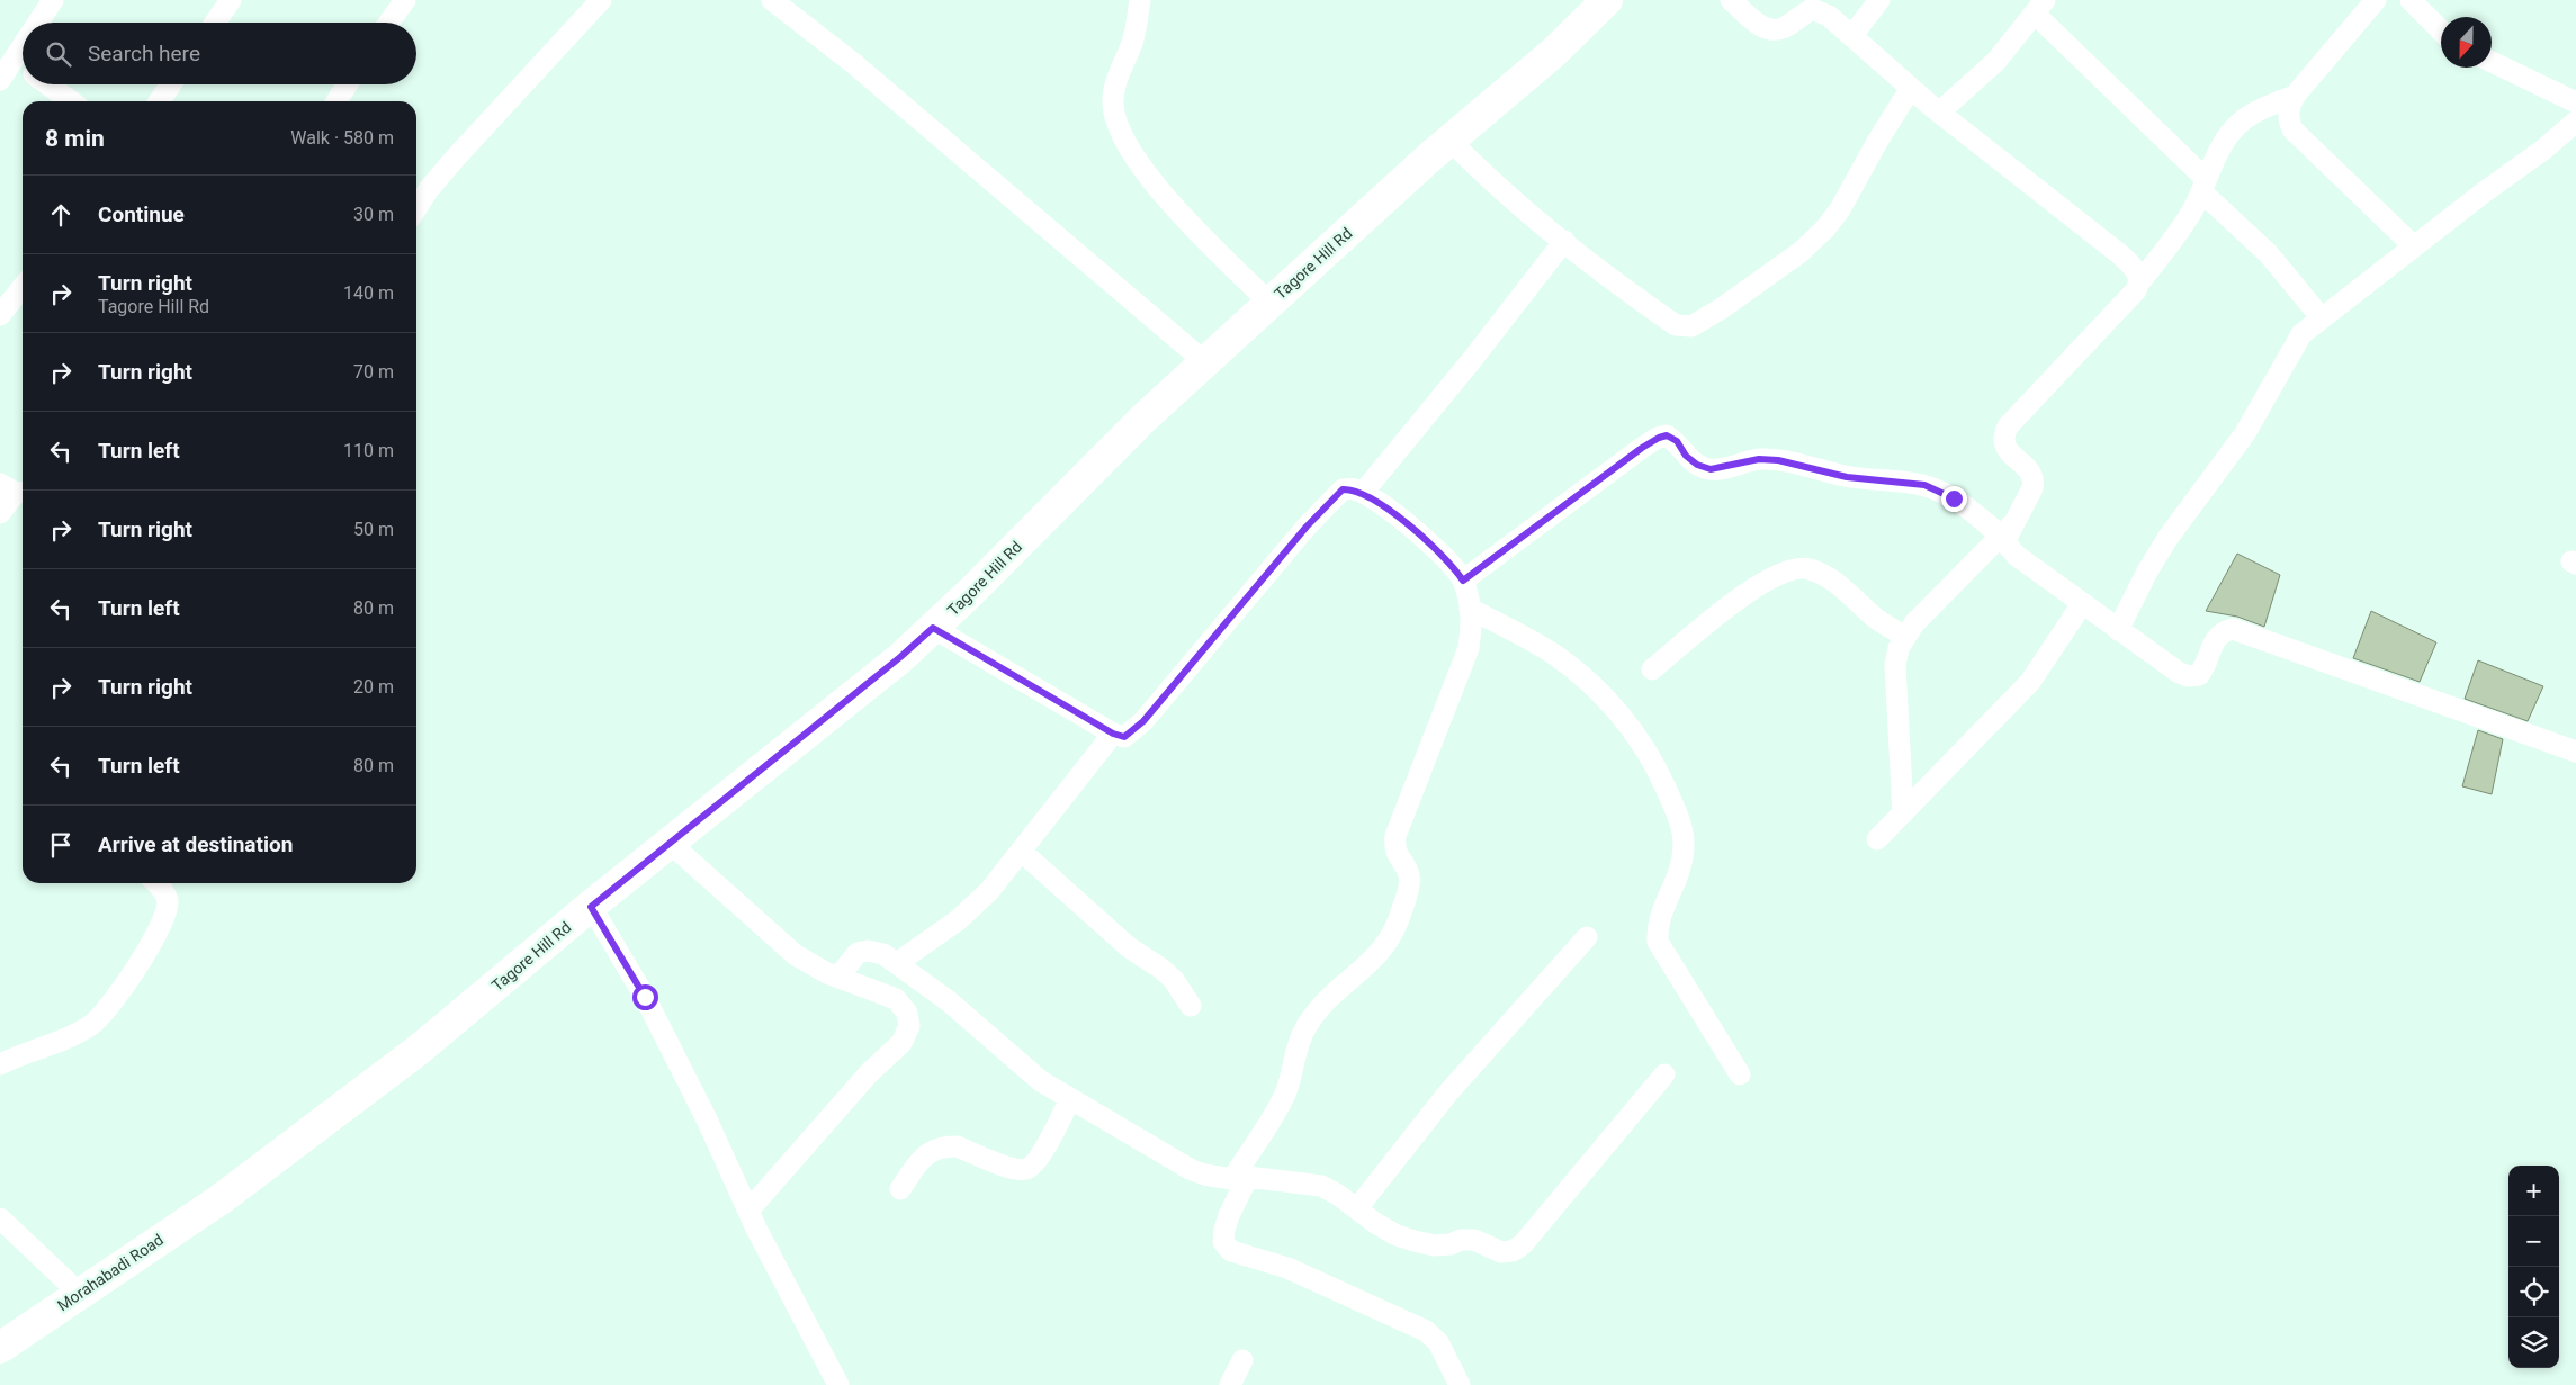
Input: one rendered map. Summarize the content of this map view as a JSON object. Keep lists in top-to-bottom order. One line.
{"streets":{"main road":["Tagore Hill Rd","Morahabadi Road"]},"crossings":[["Tagore Hill Rd","Morahabadi Road"]],"north":"bottom","page":{"search":"Search here","heading":["8 min","Walk · 580 m"],"list":[["Continue","30 m"],["Turn right","Tagore Hill Rd","140 m"],["Turn right","70 m"],["Turn left","110 m"],["Turn right","50 m"],["Turn left","80 m"],["Turn right","20 m"],["Turn left","80 m"],"Arrive at destination"],"map_buttons":["+","−"]}}
